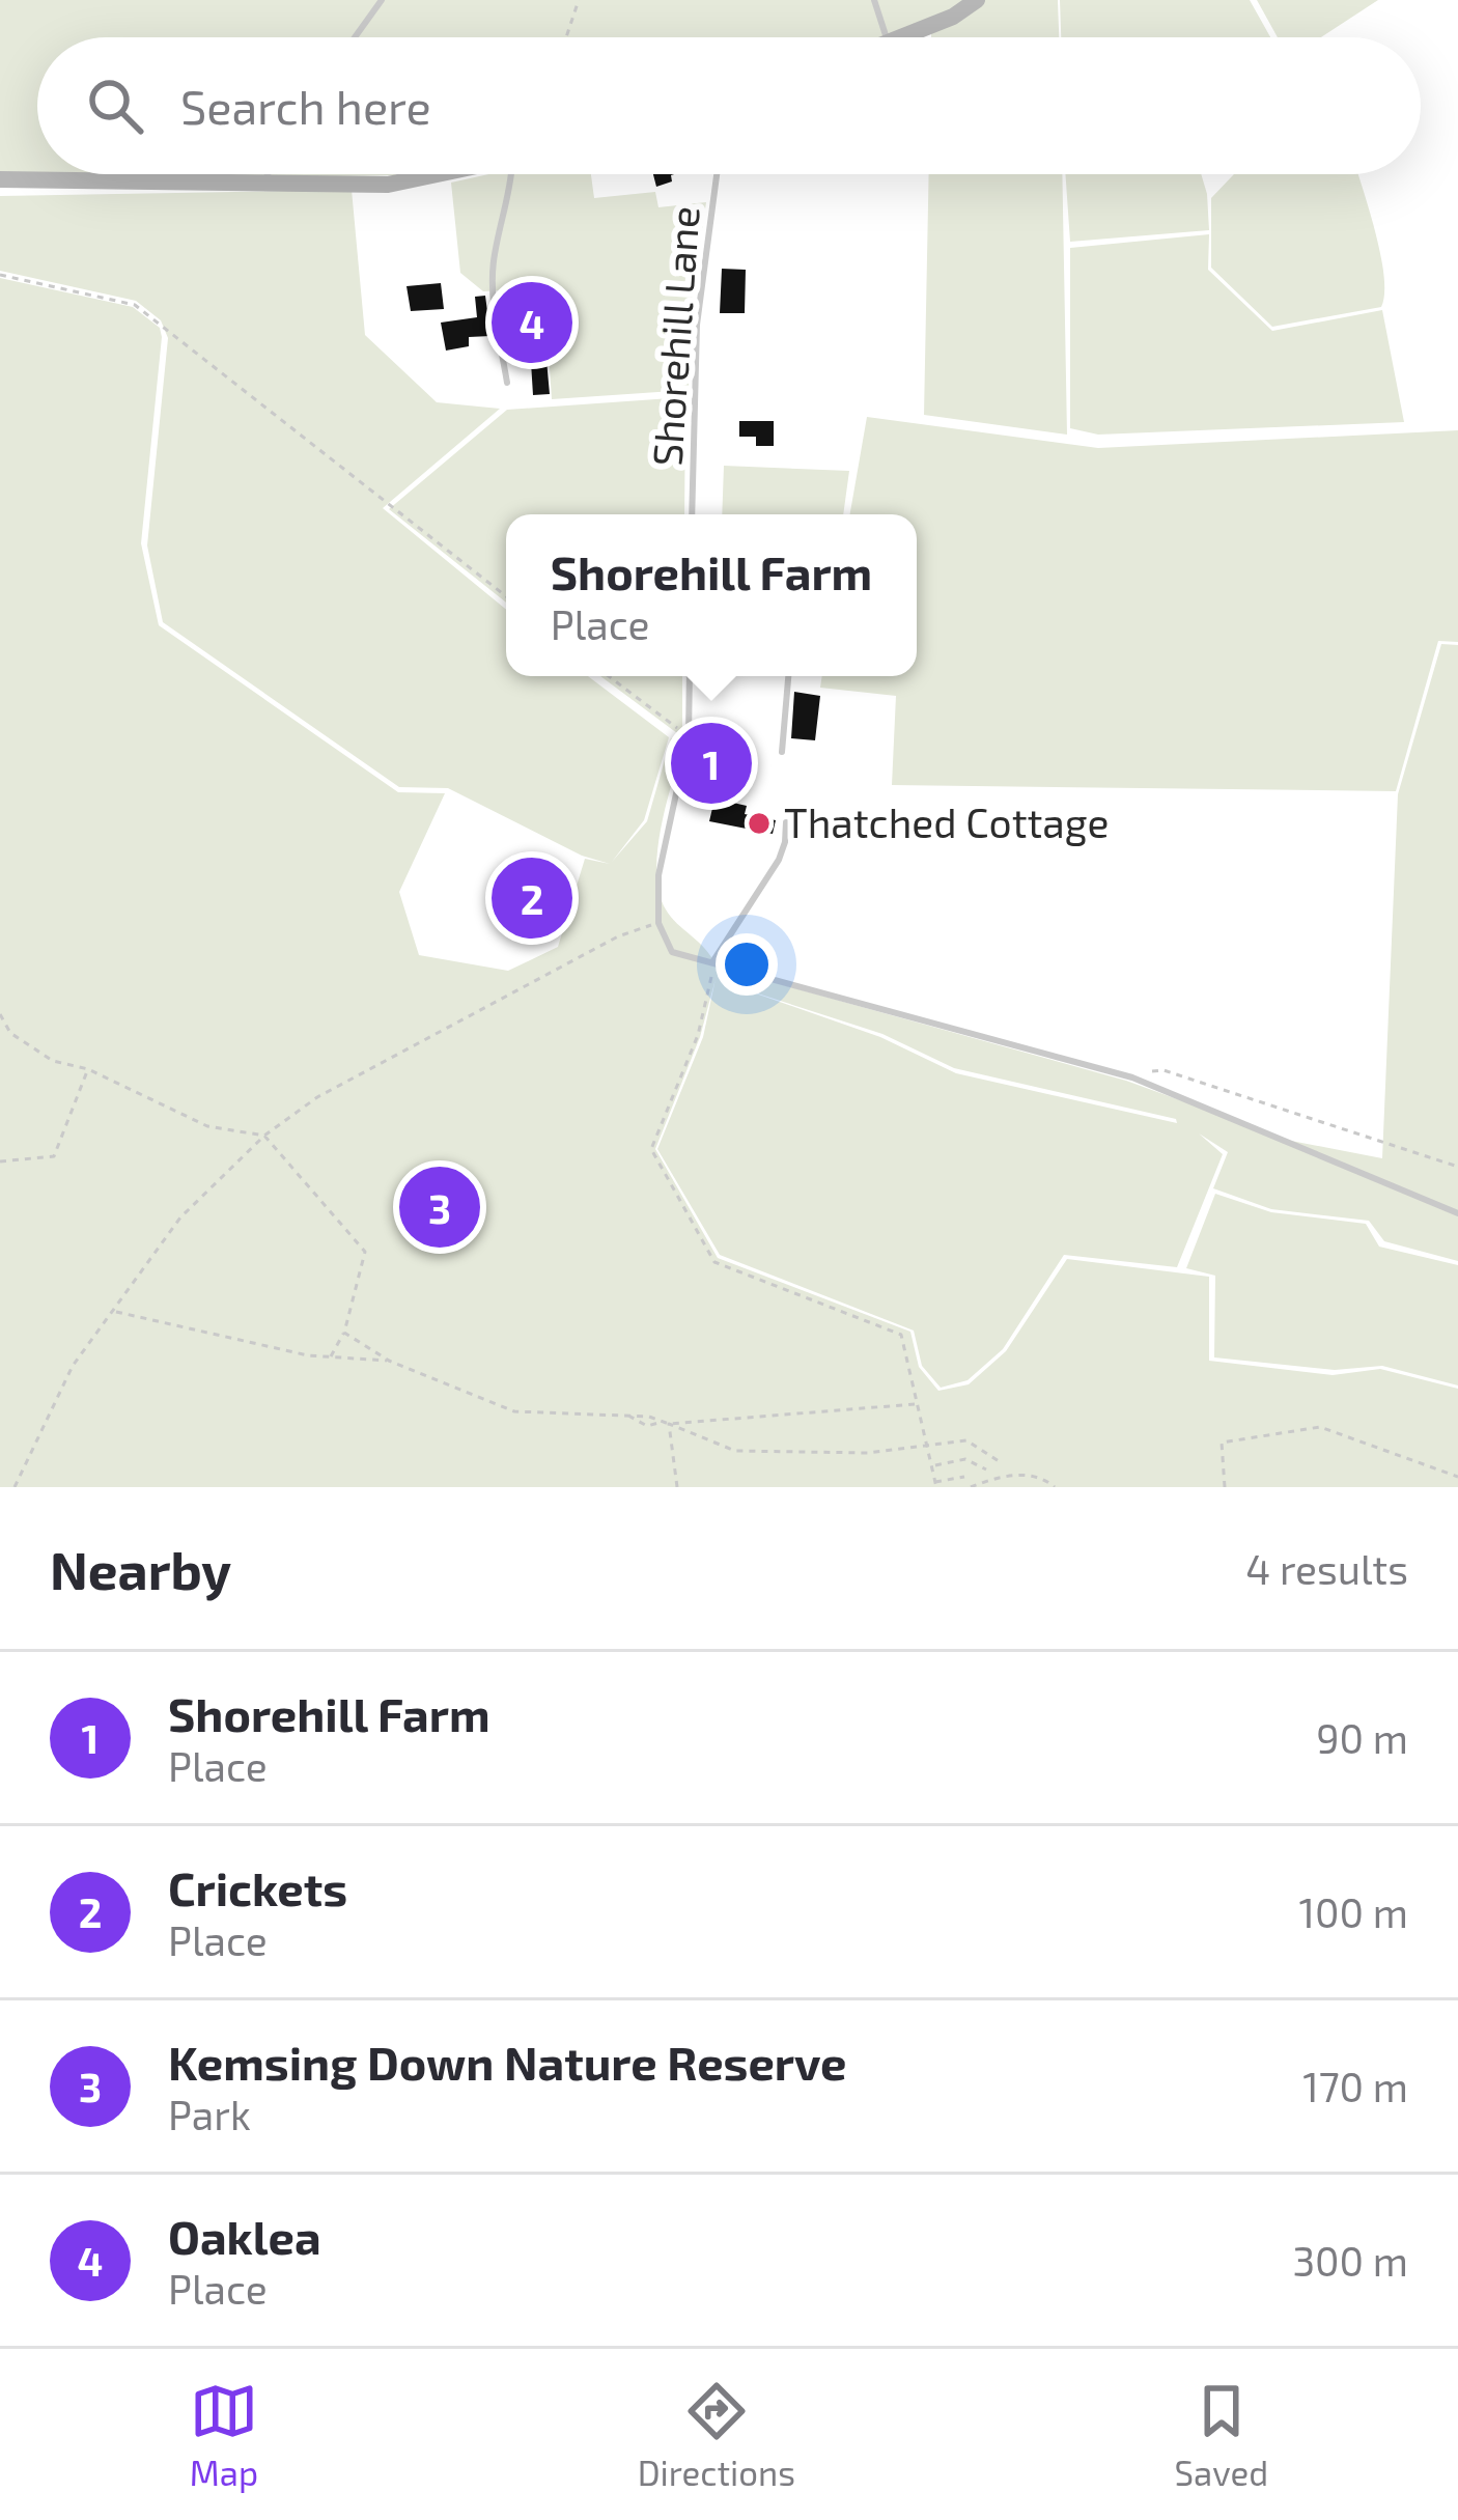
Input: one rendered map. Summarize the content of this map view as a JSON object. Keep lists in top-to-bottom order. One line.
{"streets":{"lane":["Shorehill Lane"]},"places":["Thatched Cottage"],"page":{"search":"Search here","pins":["4","1","2","3"],"popup":["Shorehill Farm","Place"],"heading":["Nearby","4 results"],"list":[{"mark":"1","name":"Shorehill Farm","note":"Place","value":"90 m"},{"mark":"2","name":"Crickets","note":"Place","value":"100 m"},{"mark":"3","name":"Kemsing Down Nature Reserve","note":"Park","value":"170 m"},{"mark":"4","name":"Oaklea","note":"Place","value":"300 m"}],"nav":["Map","Directions","Saved"]}}
